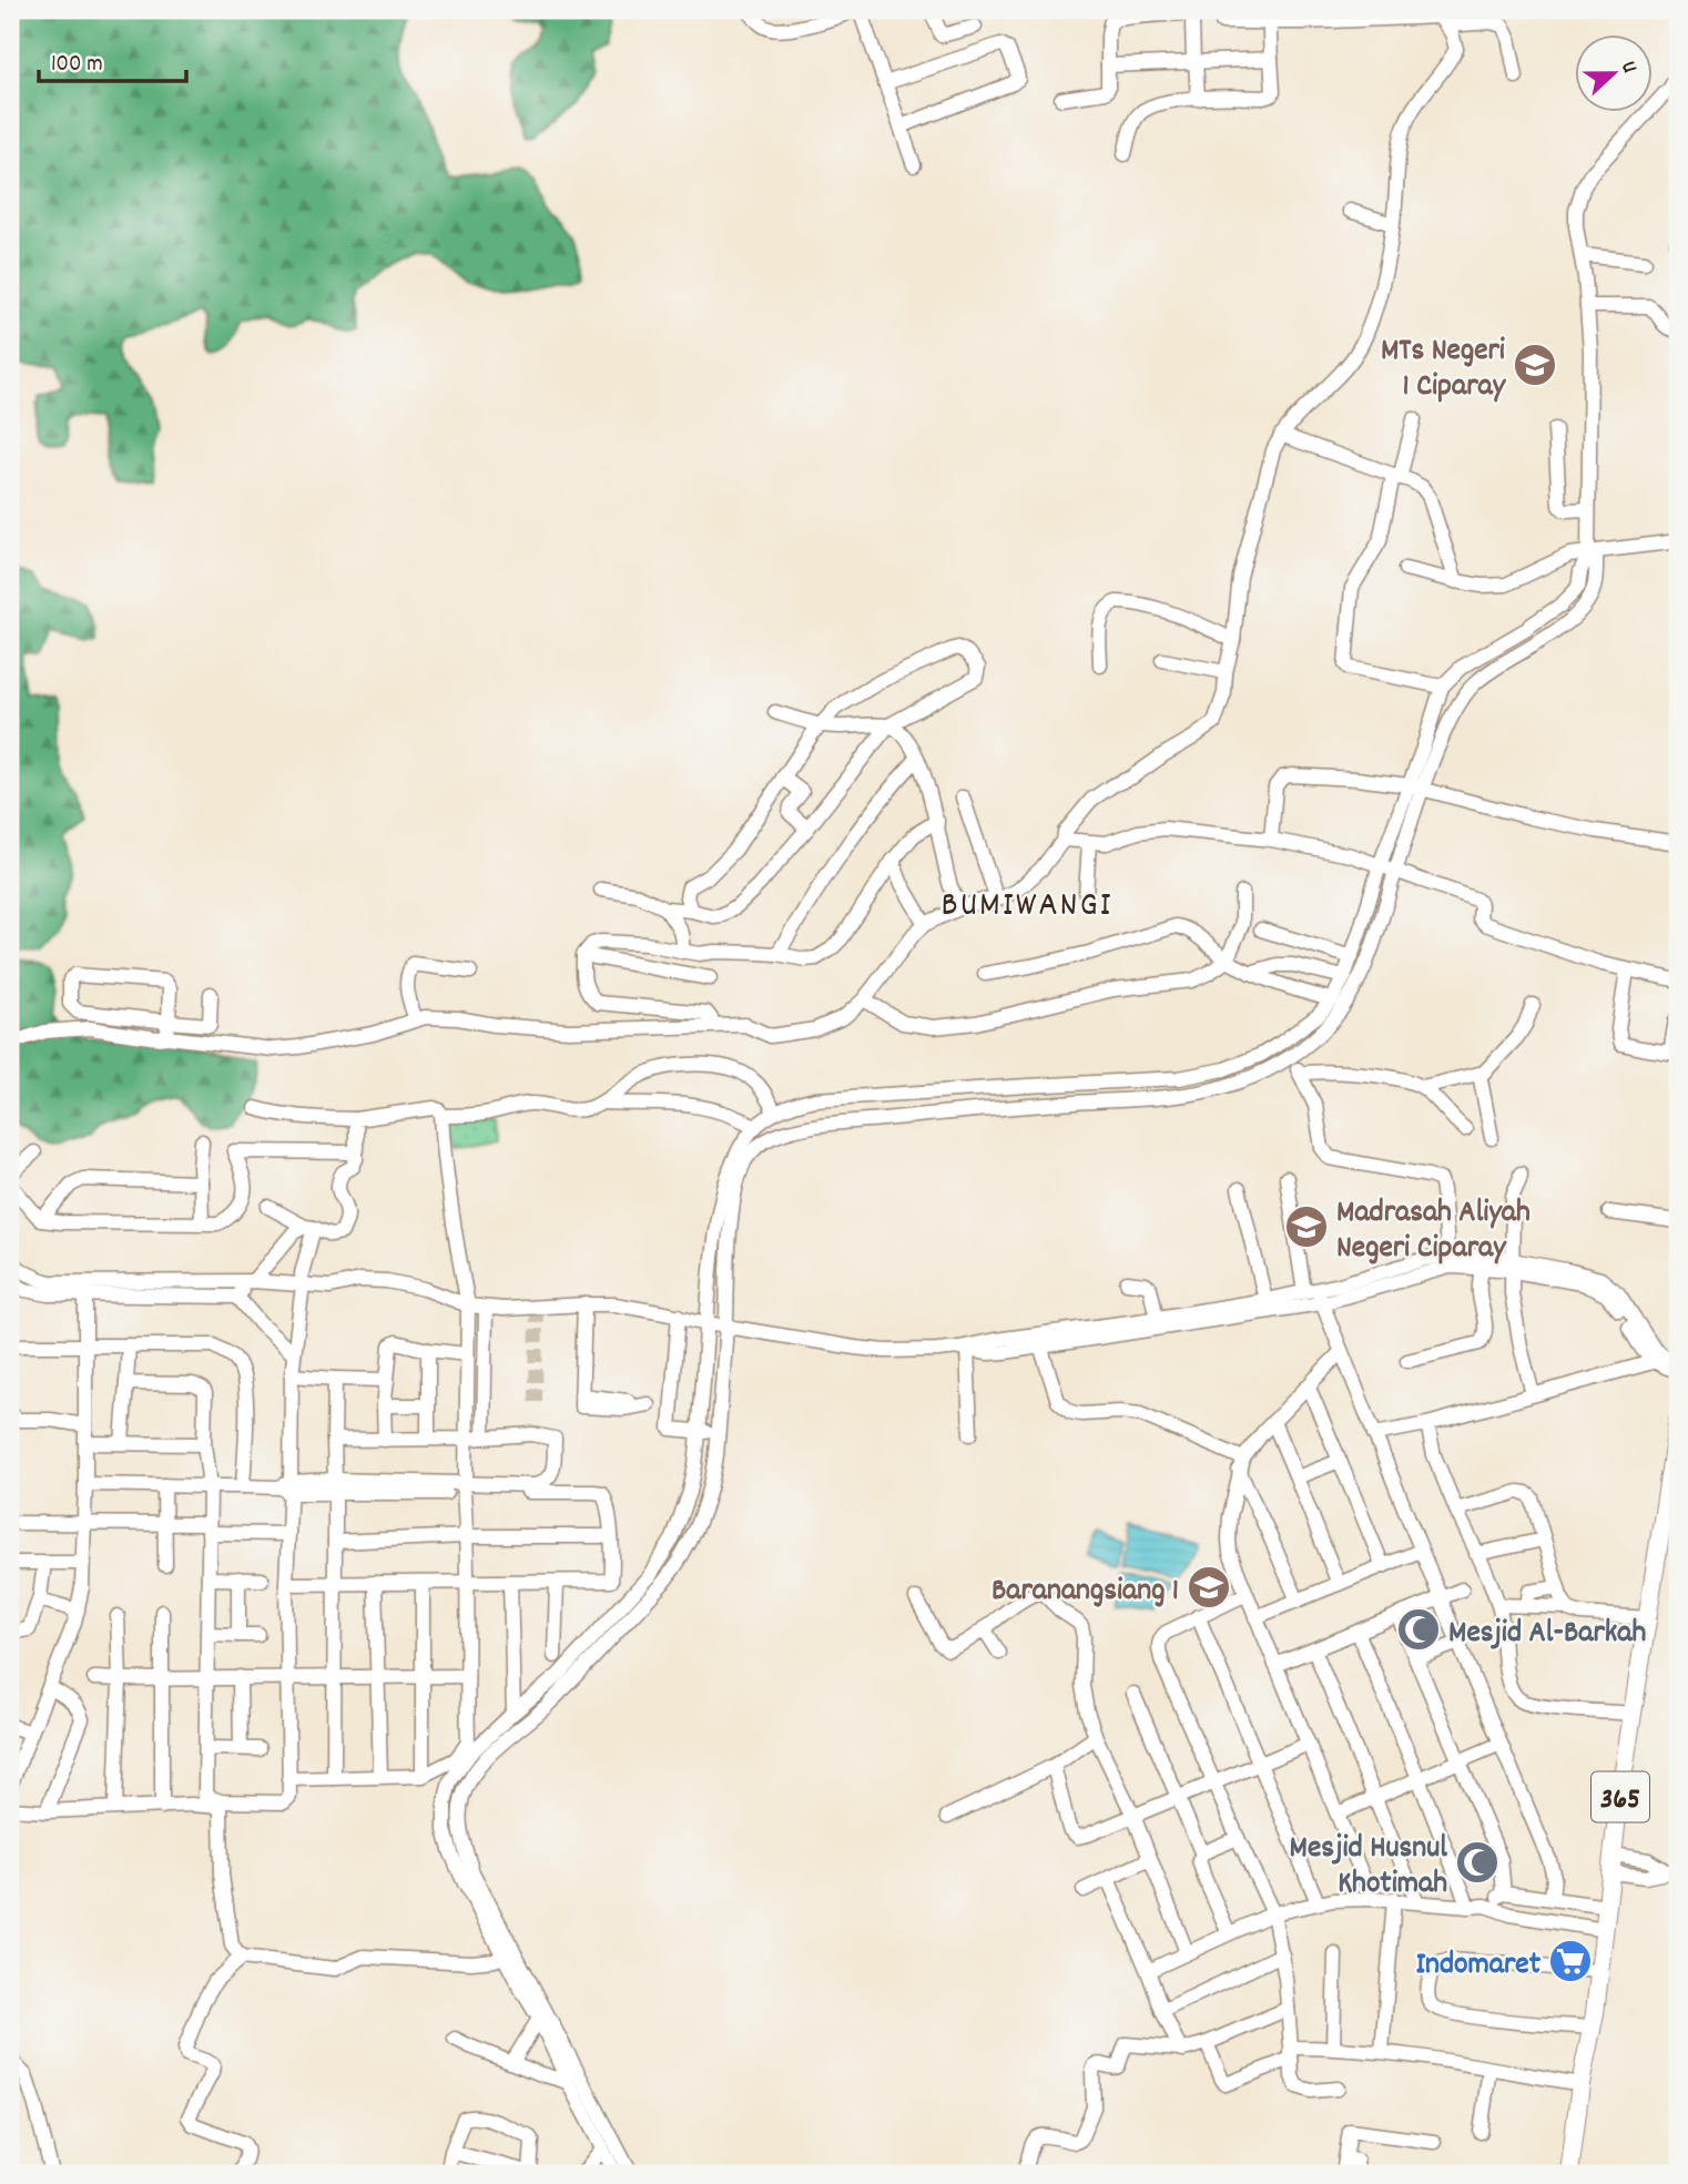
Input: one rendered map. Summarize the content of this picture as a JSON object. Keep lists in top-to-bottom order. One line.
{"streets":{"main road":["365"]},"districts":["BUMIWANGI"],"places":{"school or university":["MTs Negeri 1 Ciparay","Madrasah Aliyah Negeri Ciparay","Baranangsiang 1"],"mosque":["Mesjid Al-Barkah","Mesjid Husnul Khotimah"],"supermarket":["Indomaret"]},"scale_bar":"100 m","north":"right"}
